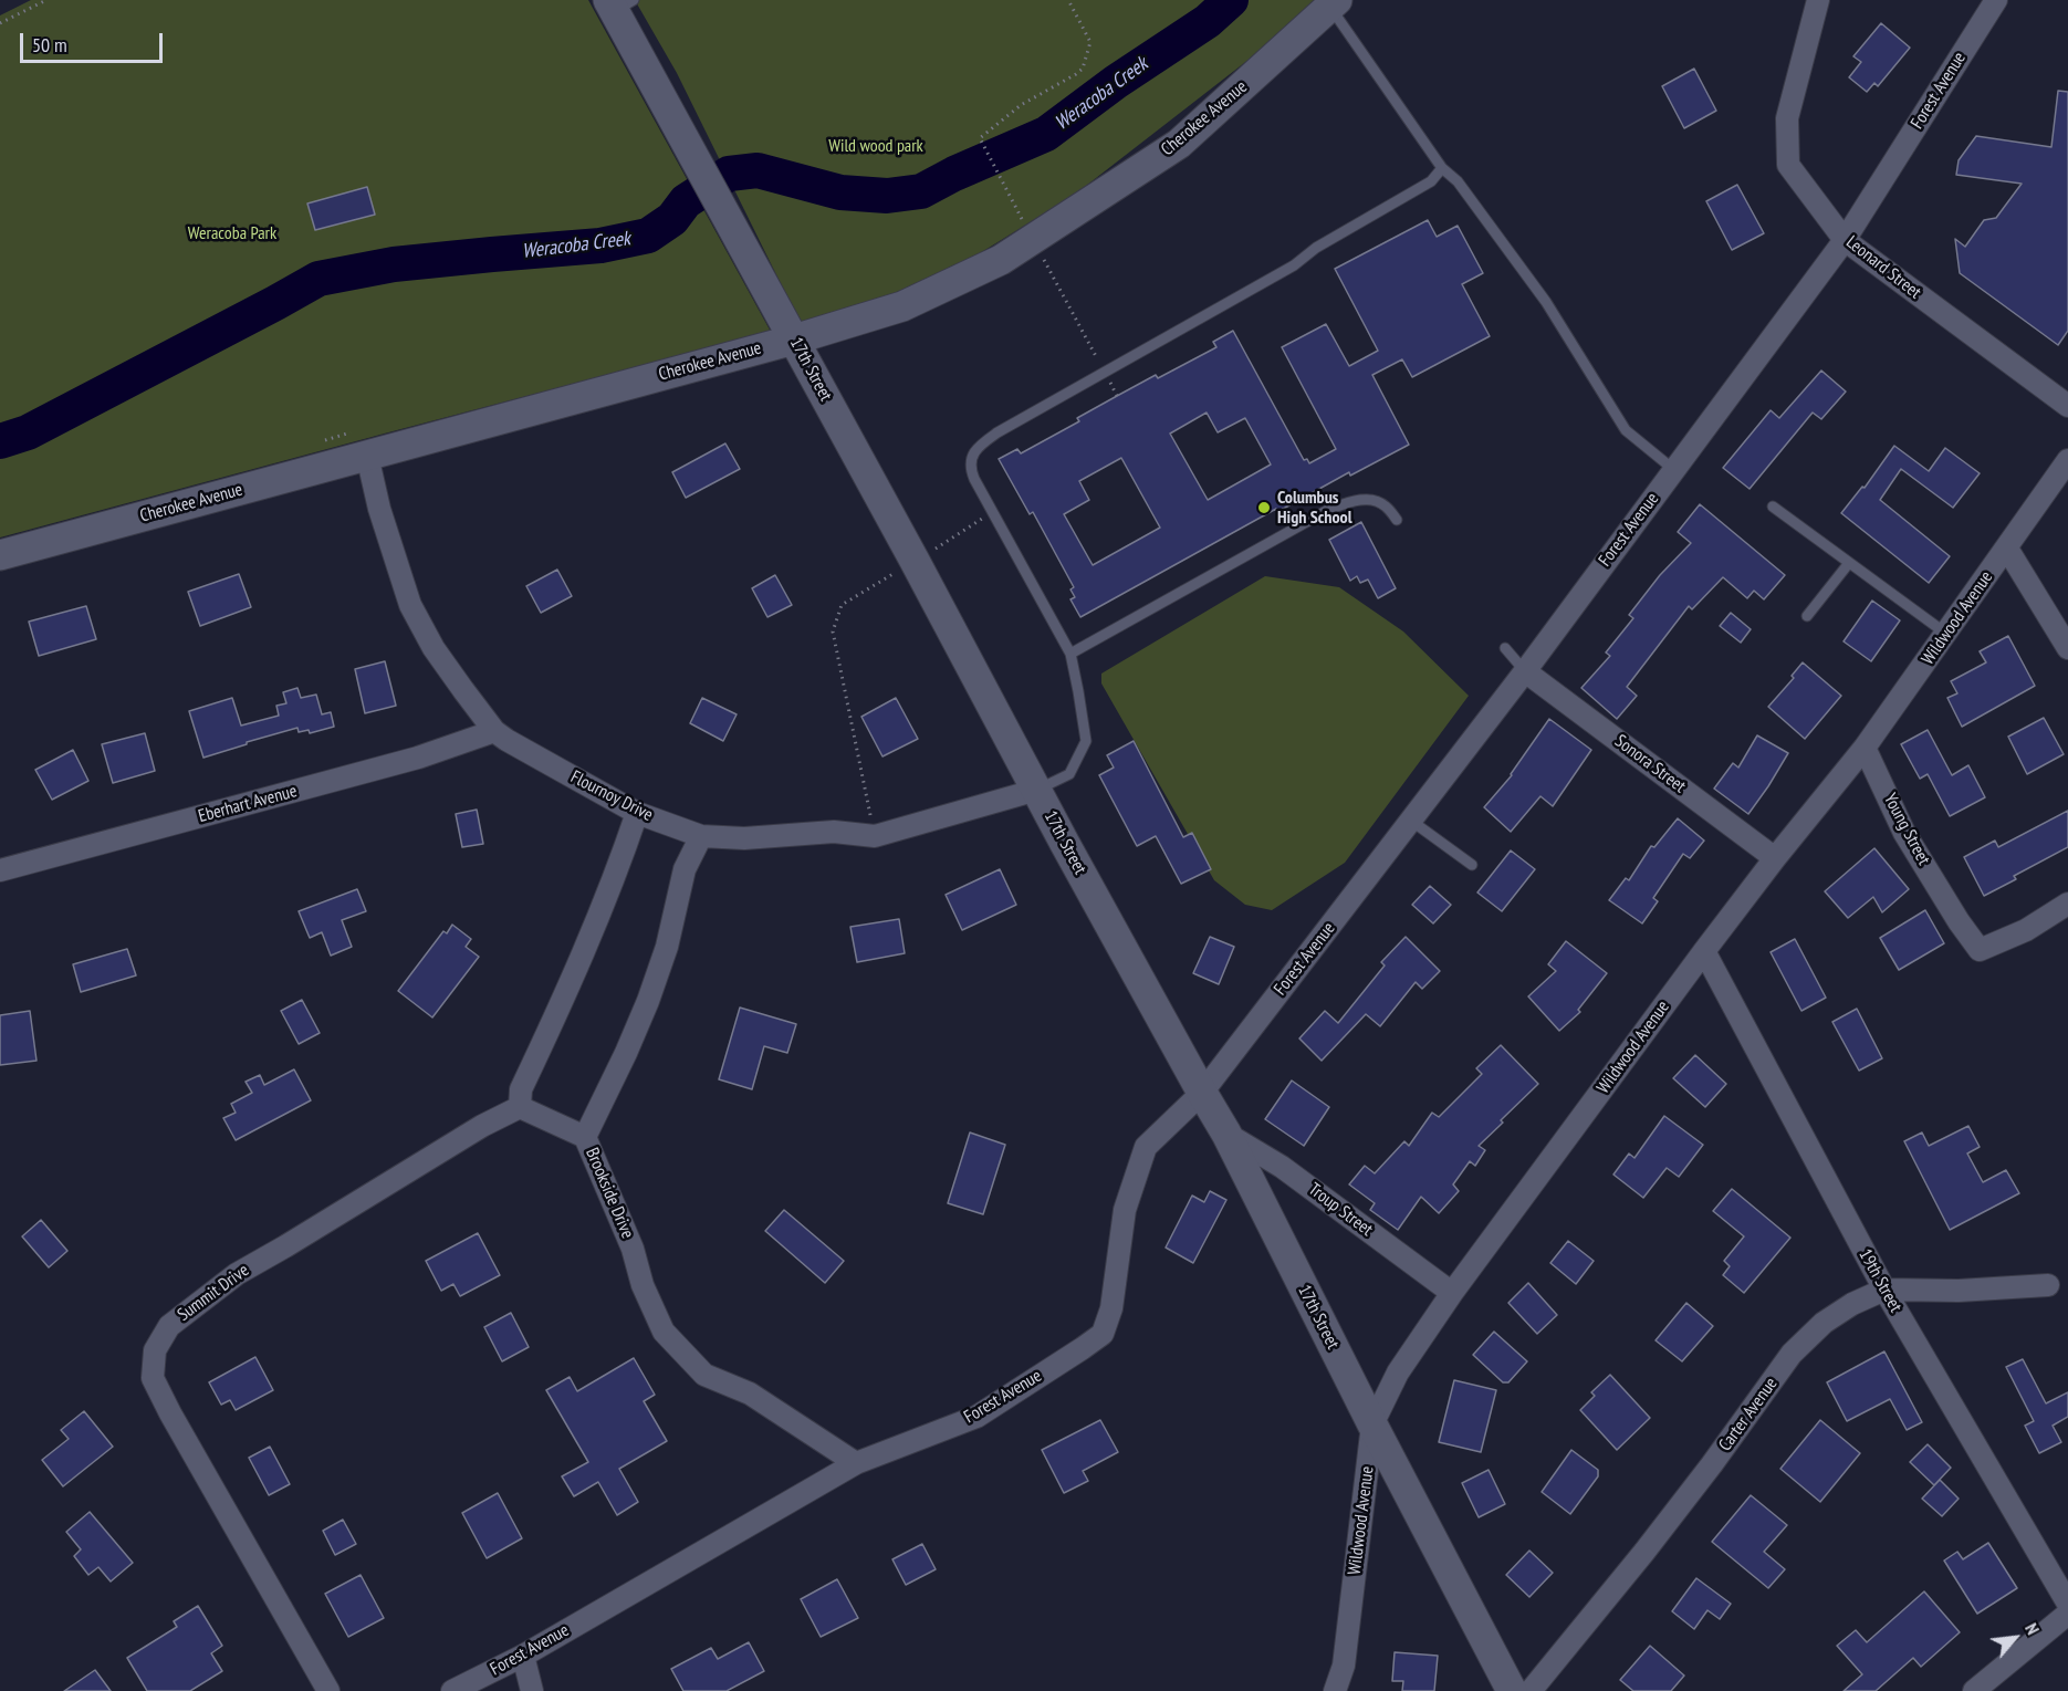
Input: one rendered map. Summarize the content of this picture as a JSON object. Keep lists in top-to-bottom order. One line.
{"streets":{"street":["Forest Avenue","Cherokee Avenue","Leonard Street","17th Street","Wildwood Avenue","Sonora Street","Flournoy Drive","Eberhart Avenue","Young Street","Brookside Drive","Troup Street","19th Street","Summit Drive","Carter Avenue"]},"crossings":[["Forest Avenue","Leonard Street"],["Forest Avenue","17th Street"],["Forest Avenue","Sonora Street"],["Forest Avenue","Brookside Drive"],["Cherokee Avenue","17th Street"],["Cherokee Avenue","Flournoy Drive"],["17th Street","Wildwood Avenue"],["17th Street","Flournoy Drive"],["17th Street","Troup Street"],["Wildwood Avenue","Sonora Street"],["Wildwood Avenue","Young Street"],["Wildwood Avenue","Troup Street"],["Wildwood Avenue","19th Street"],["Flournoy Drive","Eberhart Avenue"],["Flournoy Drive","Brookside Drive"],["19th Street","Carter Avenue"]],"water":["Weracoba Creek"],"parks":["Wild wood park","Weracoba Park"],"places":["Columbus High School"],"scale_bar":"50 m","north":"top right"}
